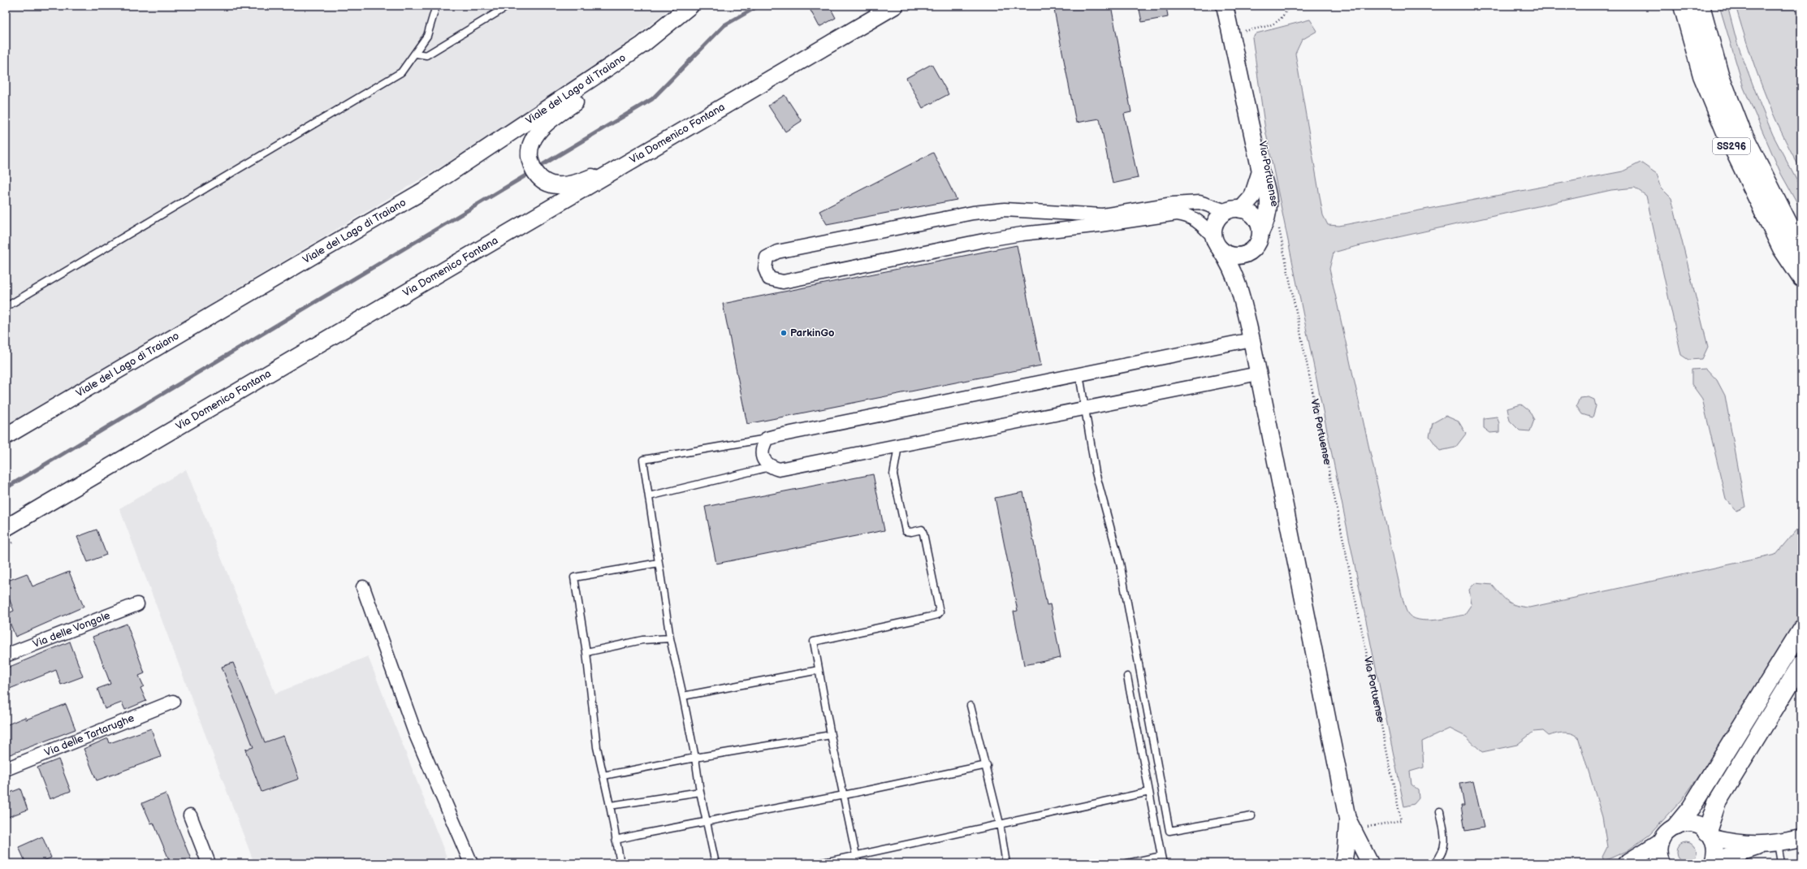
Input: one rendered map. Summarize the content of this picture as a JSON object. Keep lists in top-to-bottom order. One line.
{"streets":{"main road":["SS296"],"street":["Viale del Lago di Traiano","Via Domenico Fontana","Via Portuense","Via delle Vongole","Via delle Tartarughe"]},"places":["ParkinGo"]}
